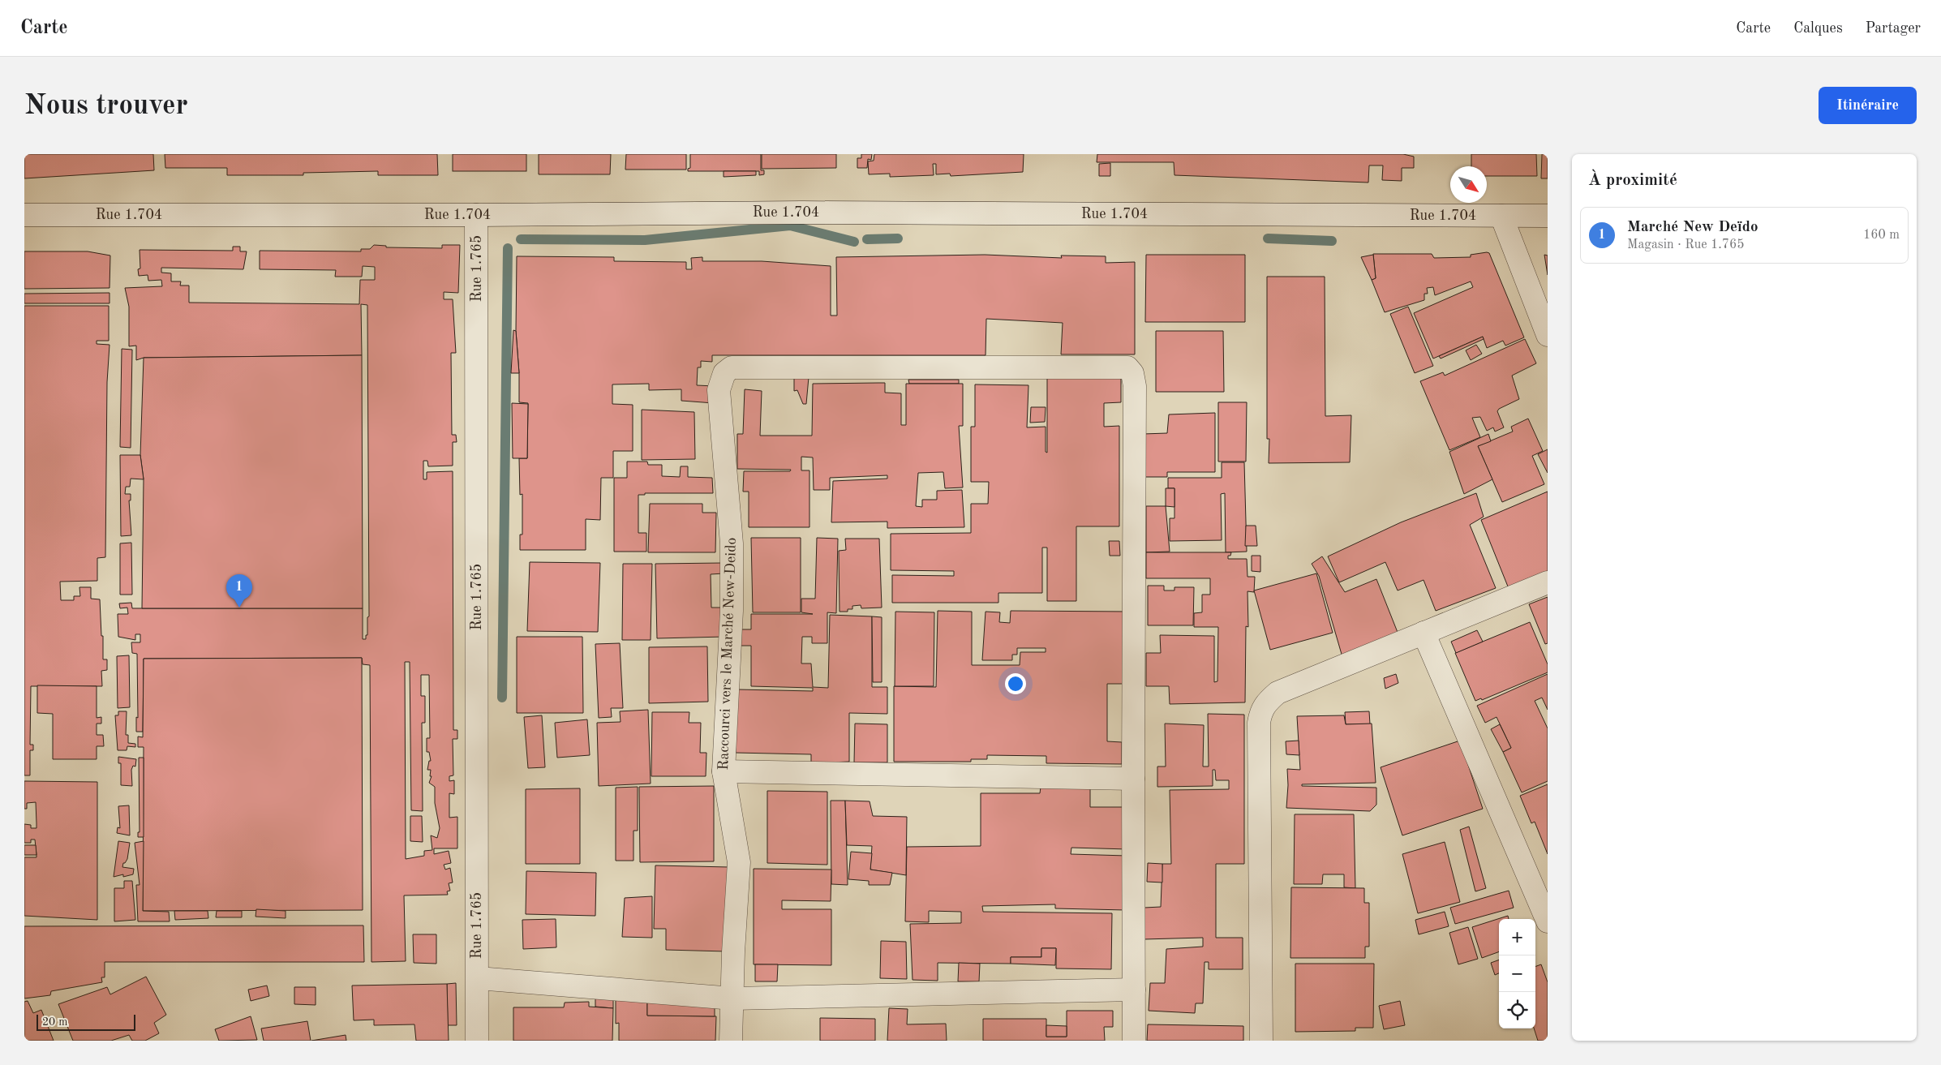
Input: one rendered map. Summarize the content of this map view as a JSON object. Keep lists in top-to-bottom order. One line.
{"streets":{"street":["Rue 1.704","Rue 1.765","Raccourci vers le Marché New-Deido"]},"crossings":[["Rue 1.704","Rue 1.765"]],"scale_bar":"20 m","north":"bottom right","page":{"header":"Carte","nav":["Carte","Calques","Partager"],"buttons":"Itinéraire","title":"Nous trouver","heading":"À proximité","list":[{"mark":"1","name":"Marché New Deïdo","note":"Magasin · Rue 1.765","value":"160 m"}],"pins":"1","map_buttons":["+","−"],"scale":"20 m"}}
